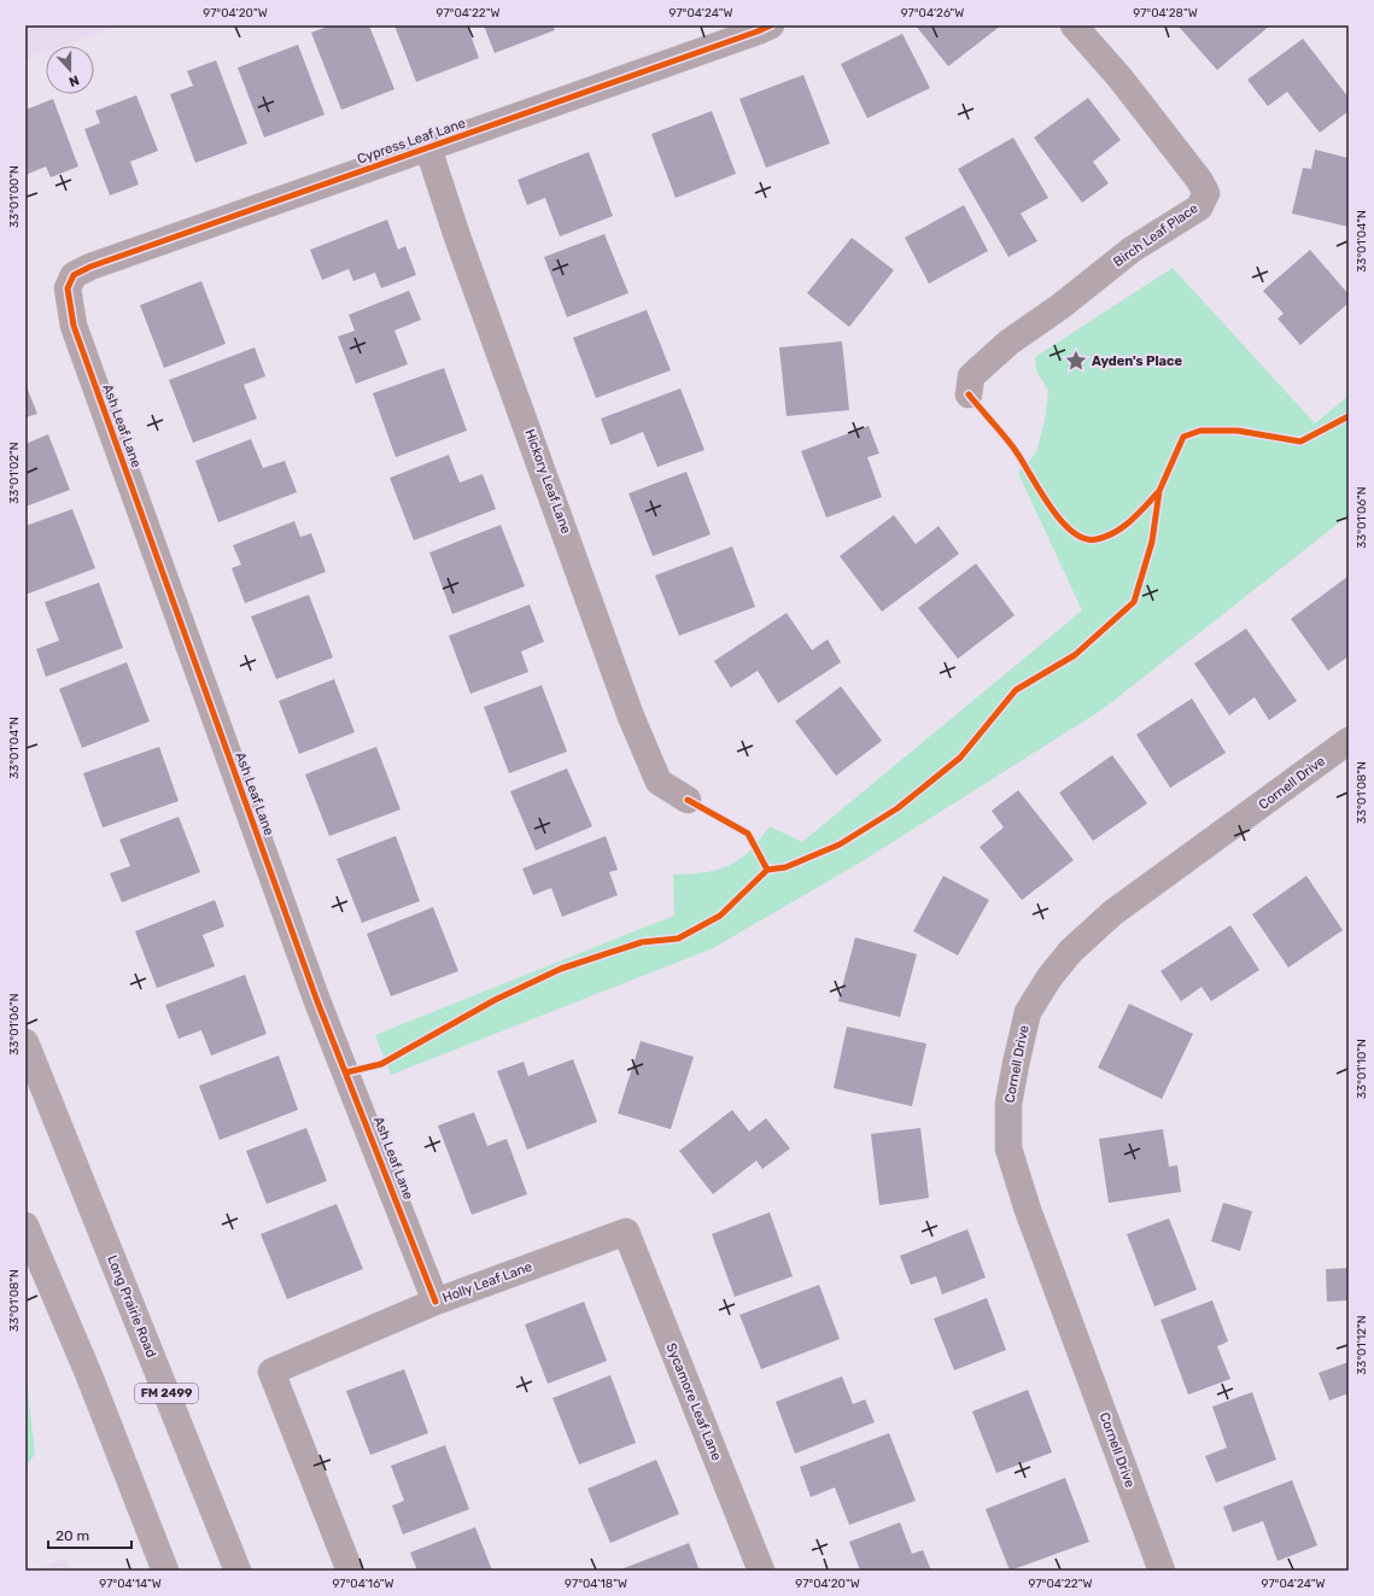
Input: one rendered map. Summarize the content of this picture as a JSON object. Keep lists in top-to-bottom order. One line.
{"streets":{"main road":["Long Prairie Road","FM 2499"],"street":["Cypress Leaf Lane","Birch Leaf Place","Ash Leaf Lane","Hickory Leaf Lane","Cornell Drive","Holly Leaf Lane","Sycamore Leaf Lane"]},"crossings":[["Cypress Leaf Lane","Ash Leaf Lane"],["Cypress Leaf Lane","Hickory Leaf Lane"],["Ash Leaf Lane","Holly Leaf Lane"],["Holly Leaf Lane","Sycamore Leaf Lane"]],"places":{"place":["Ayden's Place"]},"scale_bar":"20 m","north":"bottom","coordinates":["97°04'20\"W","97°04'22\"W","97°04'24\"W","97°04'26\"W","97°04'28\"W","33°01'00\"N","33°01'04\"N","33°01'02\"N","33°01'06\"N","33°01'08\"N","33°01'10\"N","33°01'12\"N","97°04'14\"W","97°04'16\"W","97°04'18\"W"]}
